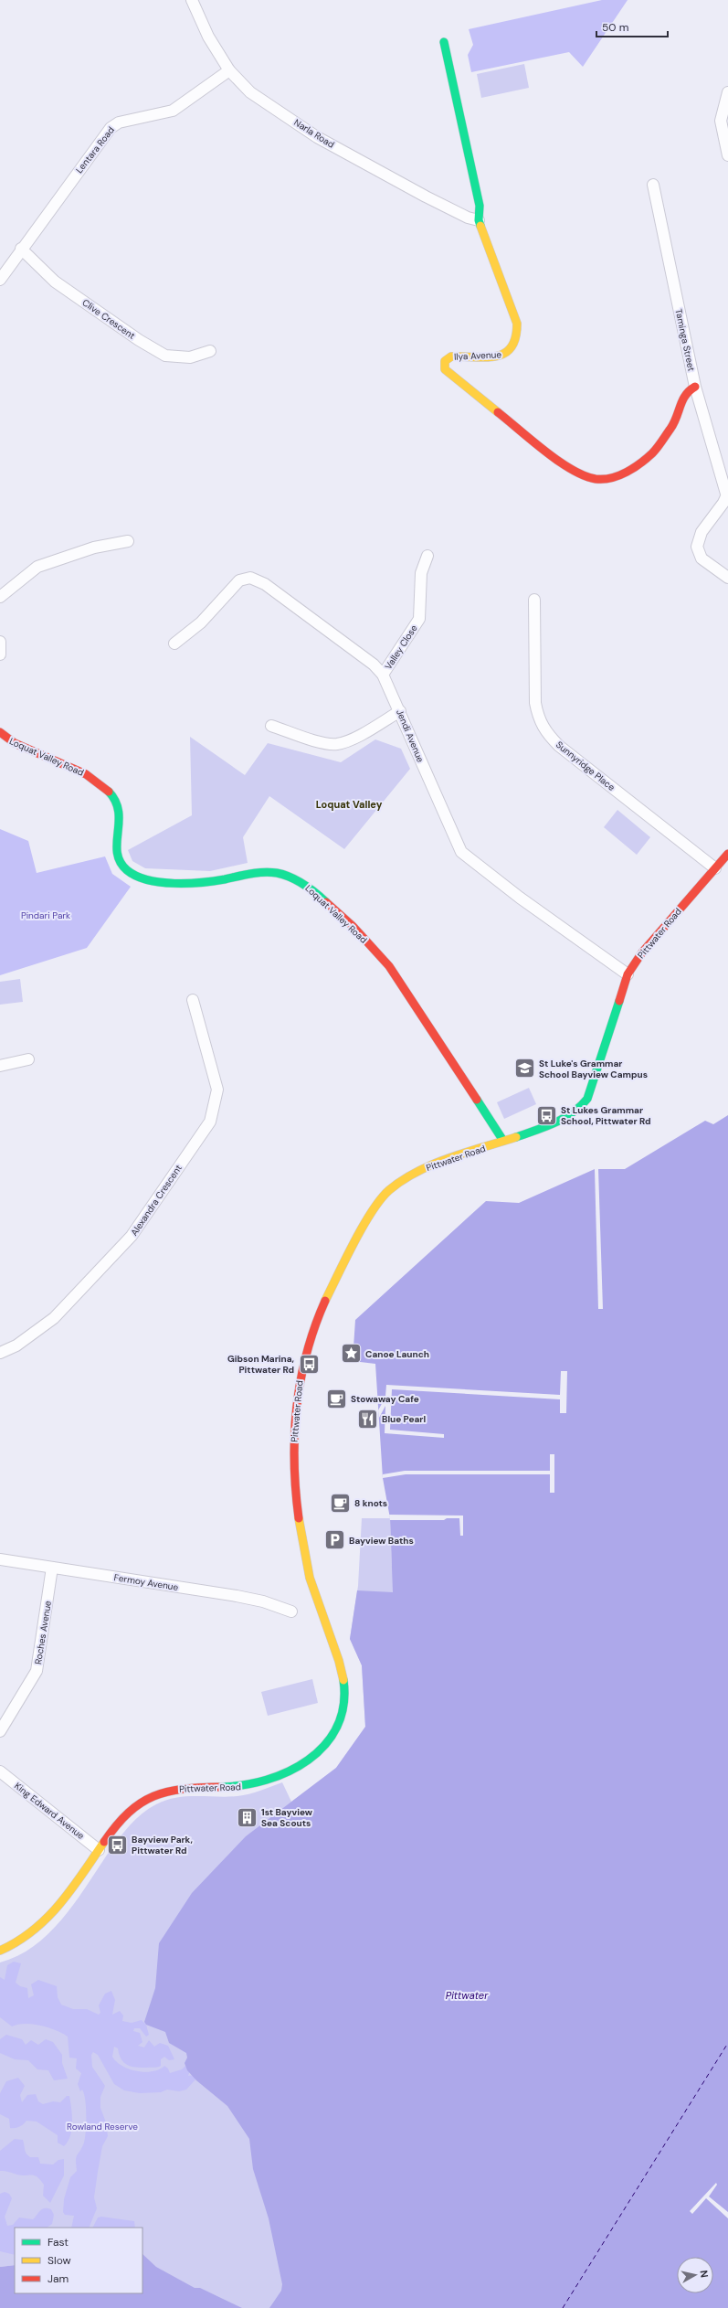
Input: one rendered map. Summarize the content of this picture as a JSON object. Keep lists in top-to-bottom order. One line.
{"streets":{"main road":["Ilya Avenue","Loquat Valley Road","Pittwater Road"],"street":["Narla Road","Lentara Road","Clive Crescent","Taminga Street","Valley Close","Jendi Avenue","Sunnyridge Place","Alexandra Crescent","Fermoy Avenue","Roches Avenue","King Edward Avenue"]},"crossings":[["Narla Road","Lentara Road"],["Narla Road","Ilya Avenue"],["Lentara Road","Clive Crescent"],["Taminga Street","Ilya Avenue"],["Valley Close","Jendi Avenue"],["Jendi Avenue","Pittwater Road"],["Loquat Valley Road","Pittwater Road"],["Sunnyridge Place","Pittwater Road"],["Pittwater Road","King Edward Avenue"],["Fermoy Avenue","Roches Avenue"]],"districts":["Loquat Valley"],"water":["Pittwater"],"parks":["Pindari Park","Rowland Reserve"],"places":{"school or university":["St Luke's Grammar School Bayview Campus"],"bus stop":["St Lukes Grammar School, Pittwater Rd","Gibson Marina, Pittwater Rd","Bayview Park, Pittwater Rd"],"place":["Canoe Launch"],"cafe":["Stowaway Cafe","8 knots"],"restaurant":["Blue Pearl"],"parking":["Bayview Baths"],"building":["1st Bayview Sea Scouts"]},"legend":["Fast","Slow","Jam"],"scale_bar":"50 m","north":"right"}
